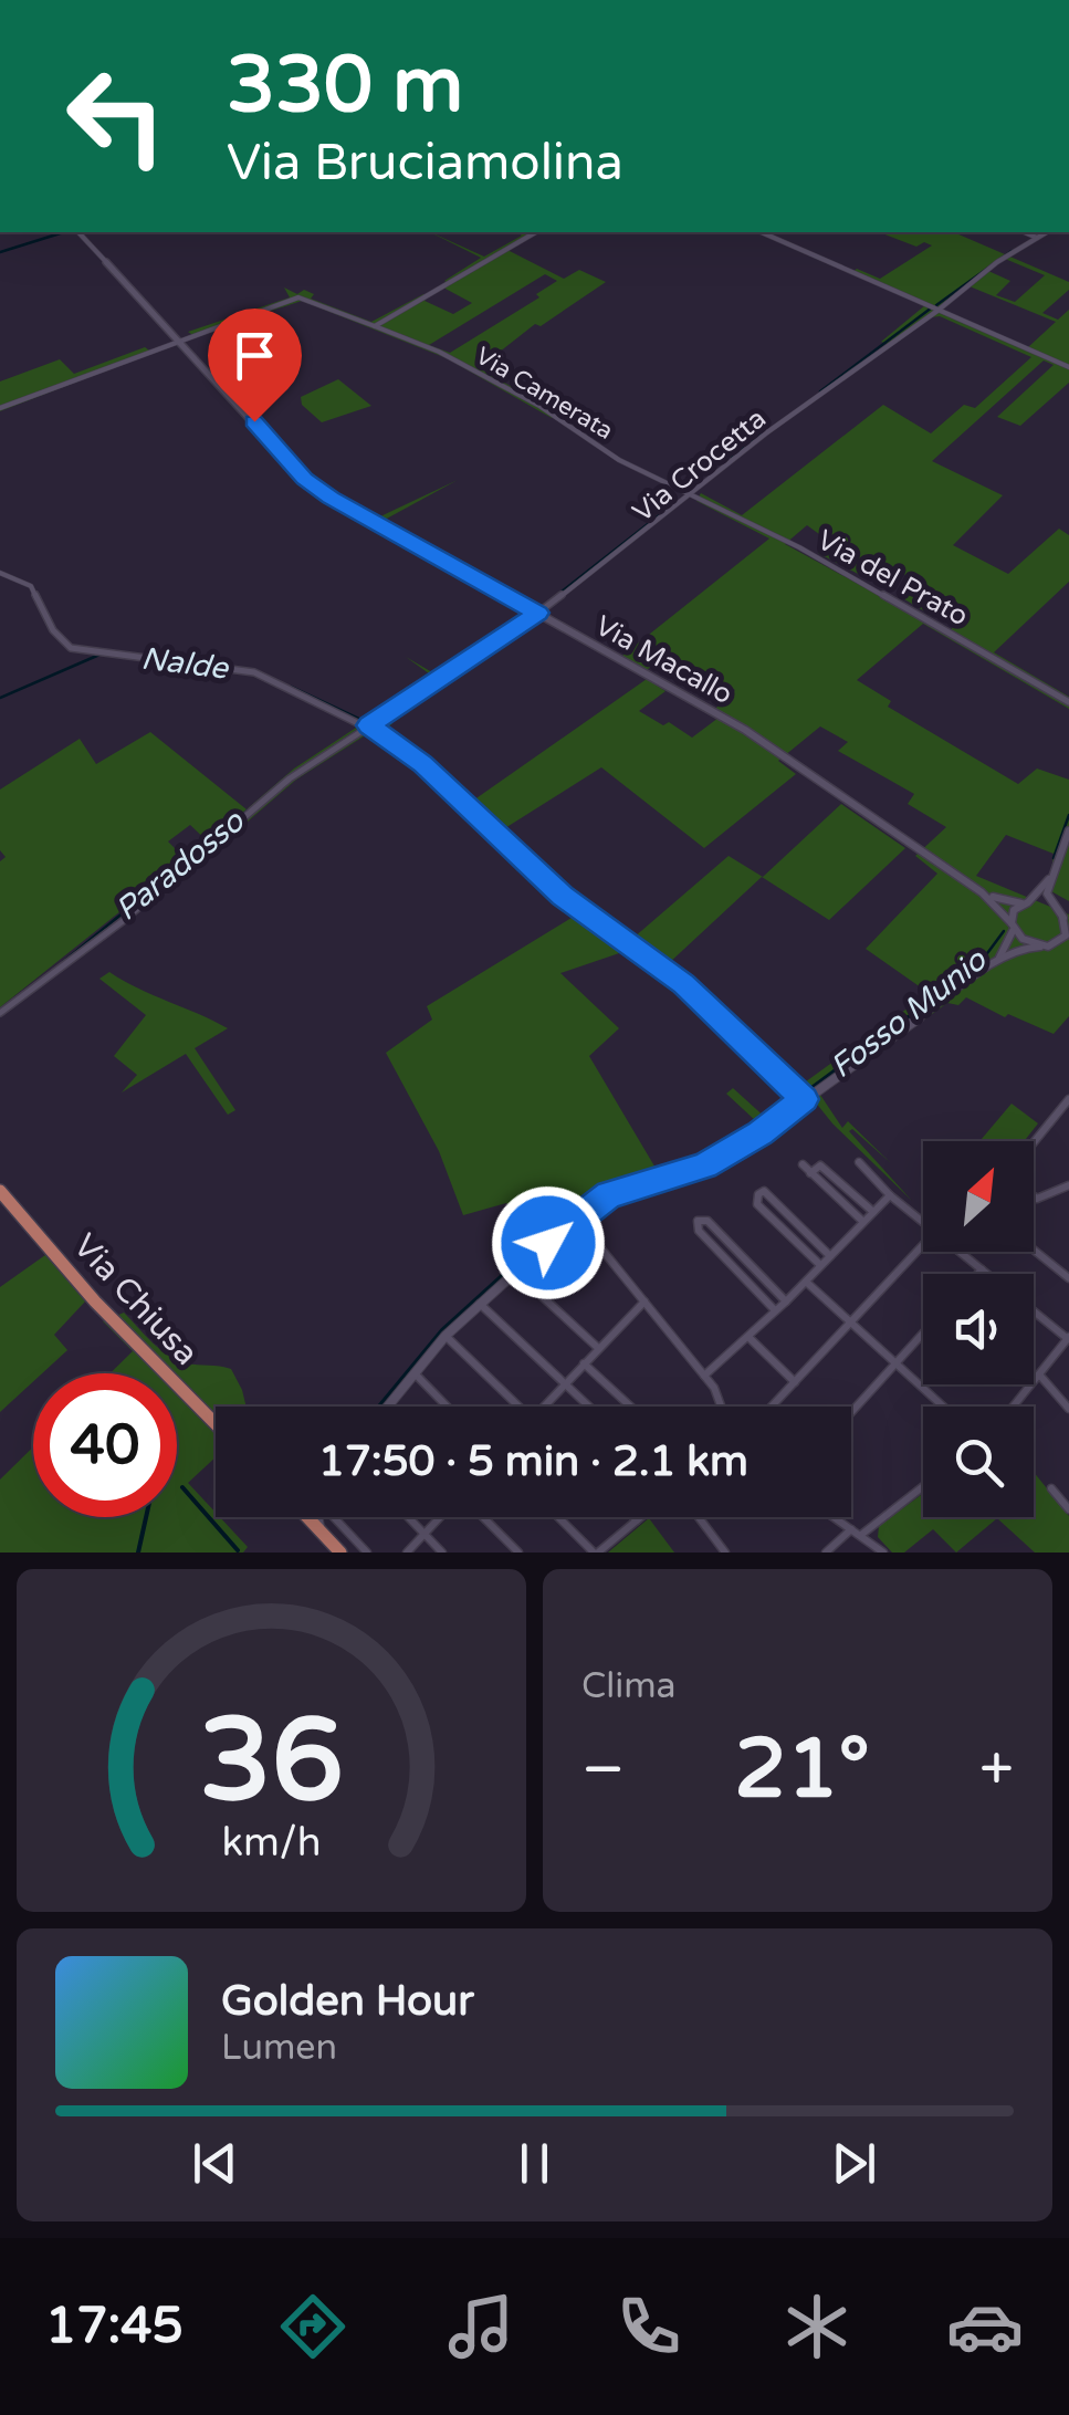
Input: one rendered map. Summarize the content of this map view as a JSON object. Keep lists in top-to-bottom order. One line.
{"streets":{"main road":["Via Chiusa"],"street":["Via Camerata","Via Crocetta","Via del Prato","Via Macallo"]},"crossings":[["Via Camerata","Via Crocetta"],["Via Camerata","Via del Prato"],["Via Camerata","Via Macallo"],["Via Crocetta","Via del Prato"],["Via Crocetta","Via Macallo"]],"water":["Nalde","Paradosso","Fosso Munio"],"north":"top right","page":{"turn":["330 m","Via Bruciamolina"],"limit":"40","trip":"17:50 · 5 min · 2.1 km","tile":"Clima","heat":["−","21°","+"],"song":["Golden Hour","Lumen"],"tabs":"17:45","gauge":["36","km/h"]}}
